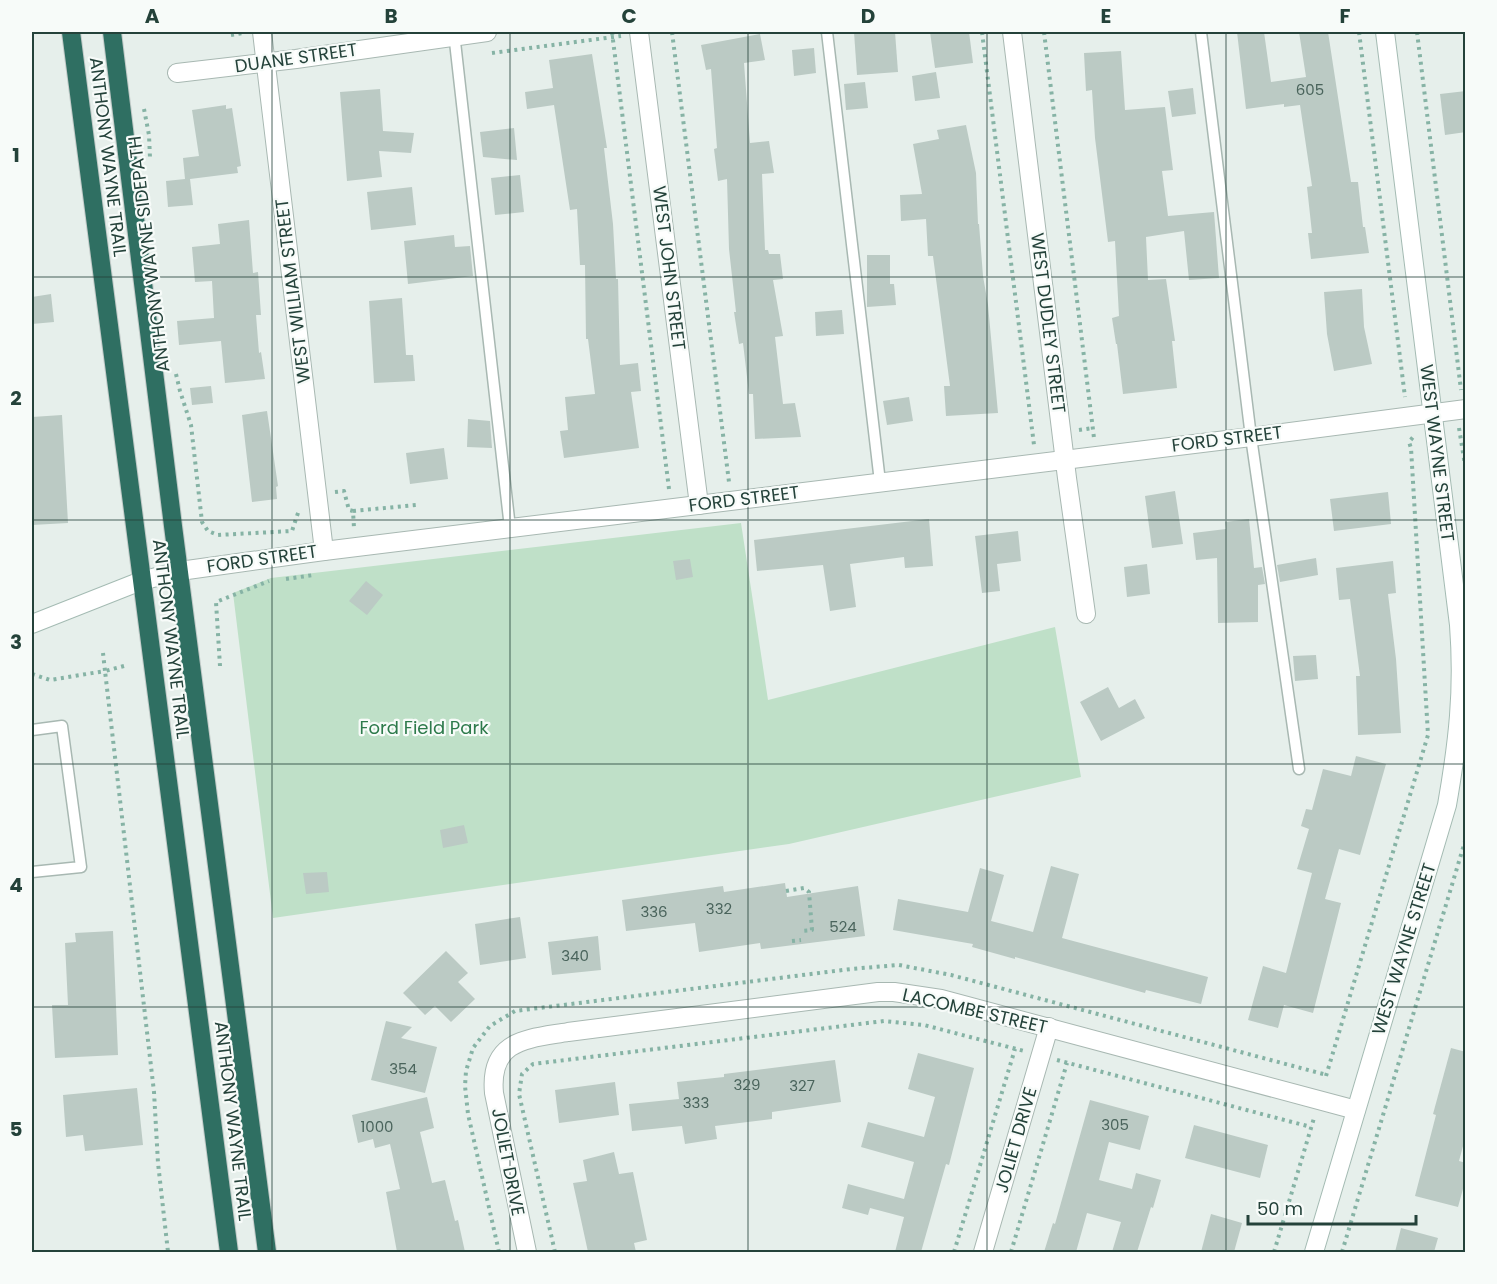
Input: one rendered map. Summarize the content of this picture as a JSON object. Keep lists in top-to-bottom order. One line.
{"streets":{"highway":["ANTHONY WAYNE TRAIL"],"street":["DUANE STREET","WEST JOHN STREET","WEST WILLIAM STREET","WEST DUDLEY STREET","FORD STREET","WEST WAYNE STREET","LACOMBE STREET","JOLIET DRIVE"],"path":["ANTHONY WAYNE SIDEPATH"]},"crossings":[["DUANE STREET","WEST WILLIAM STREET"],["ANTHONY WAYNE TRAIL","FORD STREET"],["ANTHONY WAYNE SIDEPATH","WEST WILLIAM STREET"],["WEST JOHN STREET","FORD STREET"],["WEST WILLIAM STREET","FORD STREET"],["WEST DUDLEY STREET","FORD STREET"],["FORD STREET","WEST WAYNE STREET"],["WEST WAYNE STREET","LACOMBE STREET"],["LACOMBE STREET","JOLIET DRIVE"]],"parks":["Ford Field Park"],"house_numbers":["605","332","336","524","340","354","329","327","333","305","1000"],"scale_bar":"50 m","grid":{"columns":["A","B","C","D","E","F"],"rows":["1","2","3","4","5"]}}
